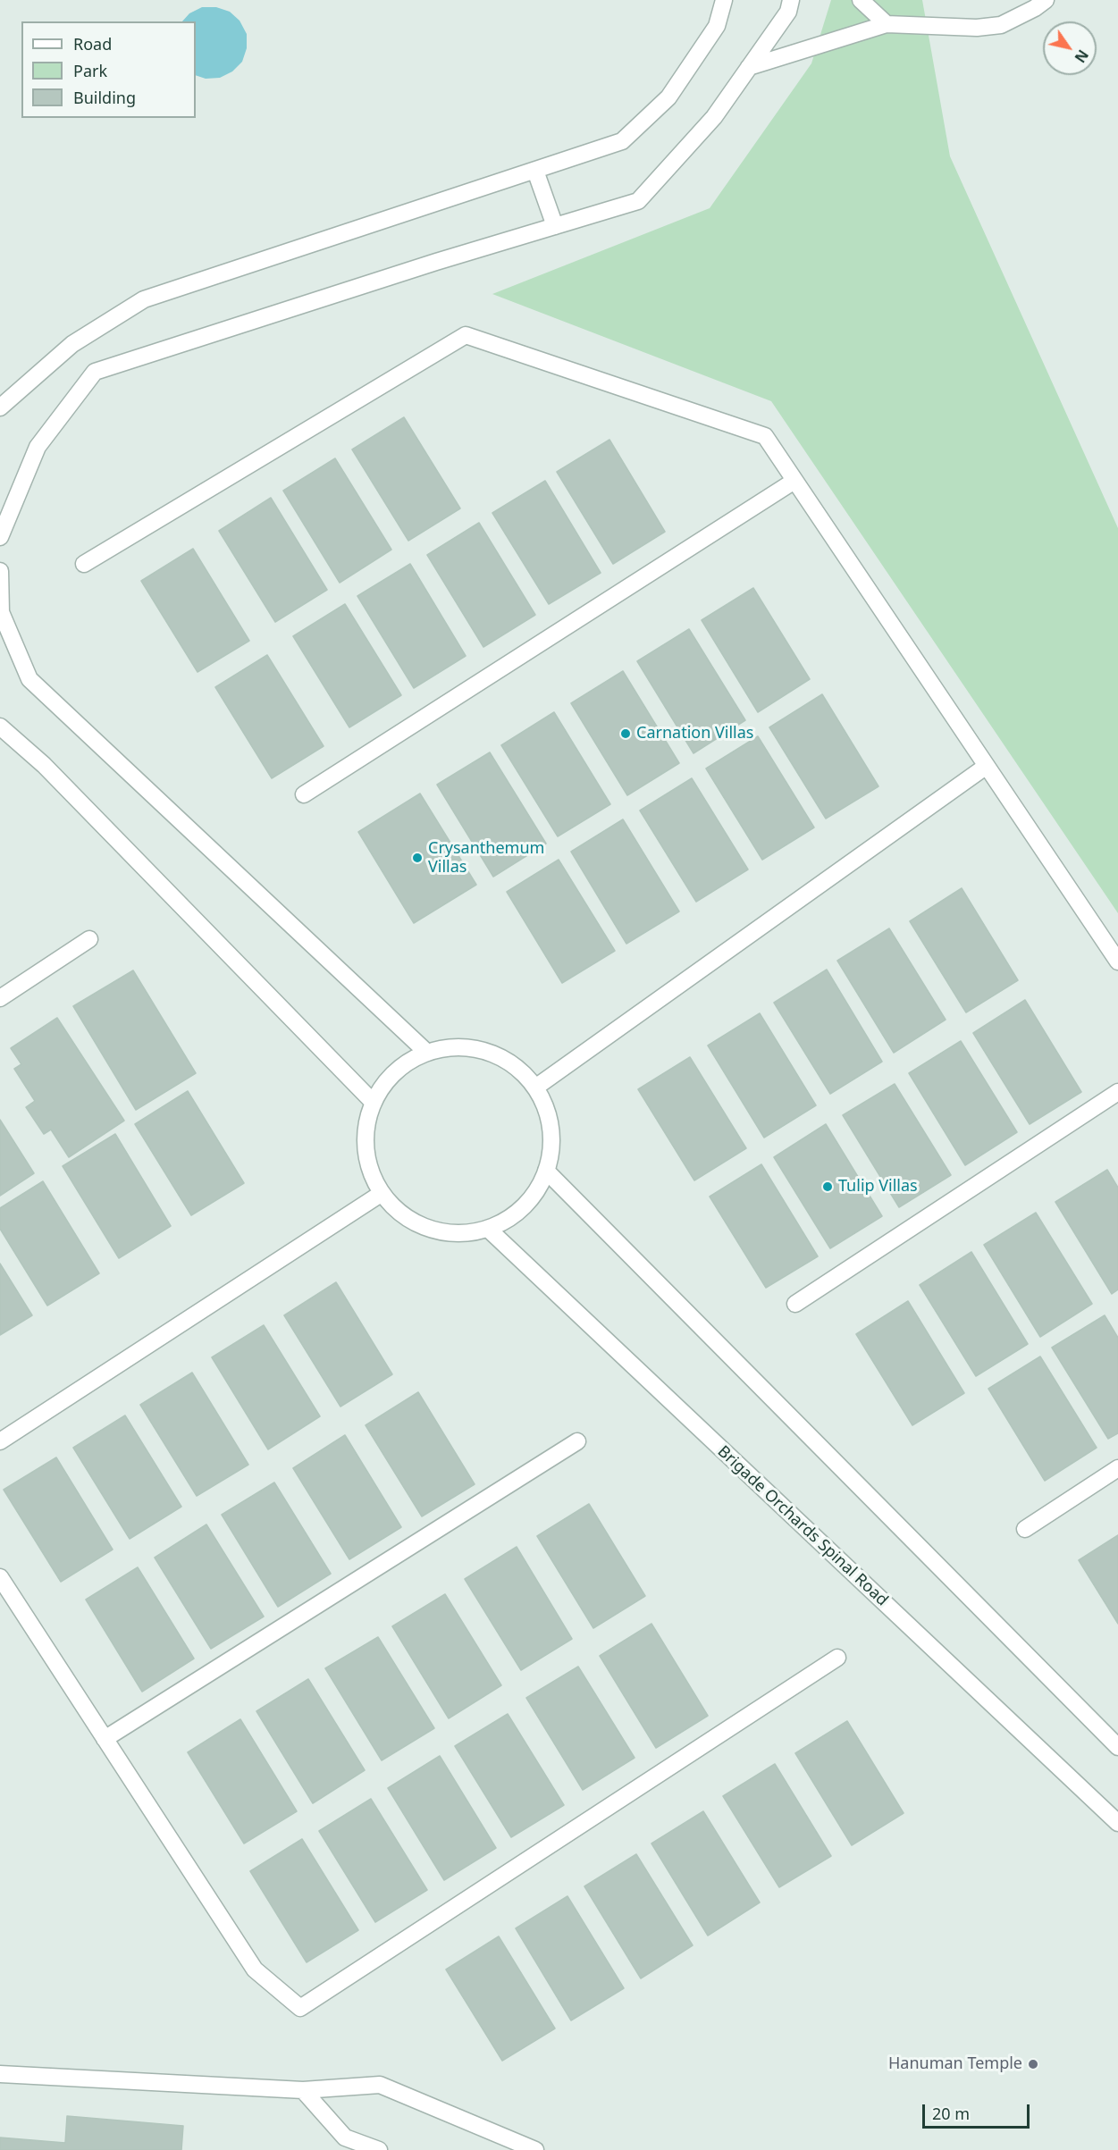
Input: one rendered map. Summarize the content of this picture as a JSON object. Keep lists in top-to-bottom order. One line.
{"streets":{"street":["Brigade Orchards Spinal Road"]},"places":["Carnation Villas","Crysanthemum Villas","Tulip Villas","Hanuman Temple"],"legend":["Road","Park","Building"],"scale_bar":"20 m","north":"bottom right"}
